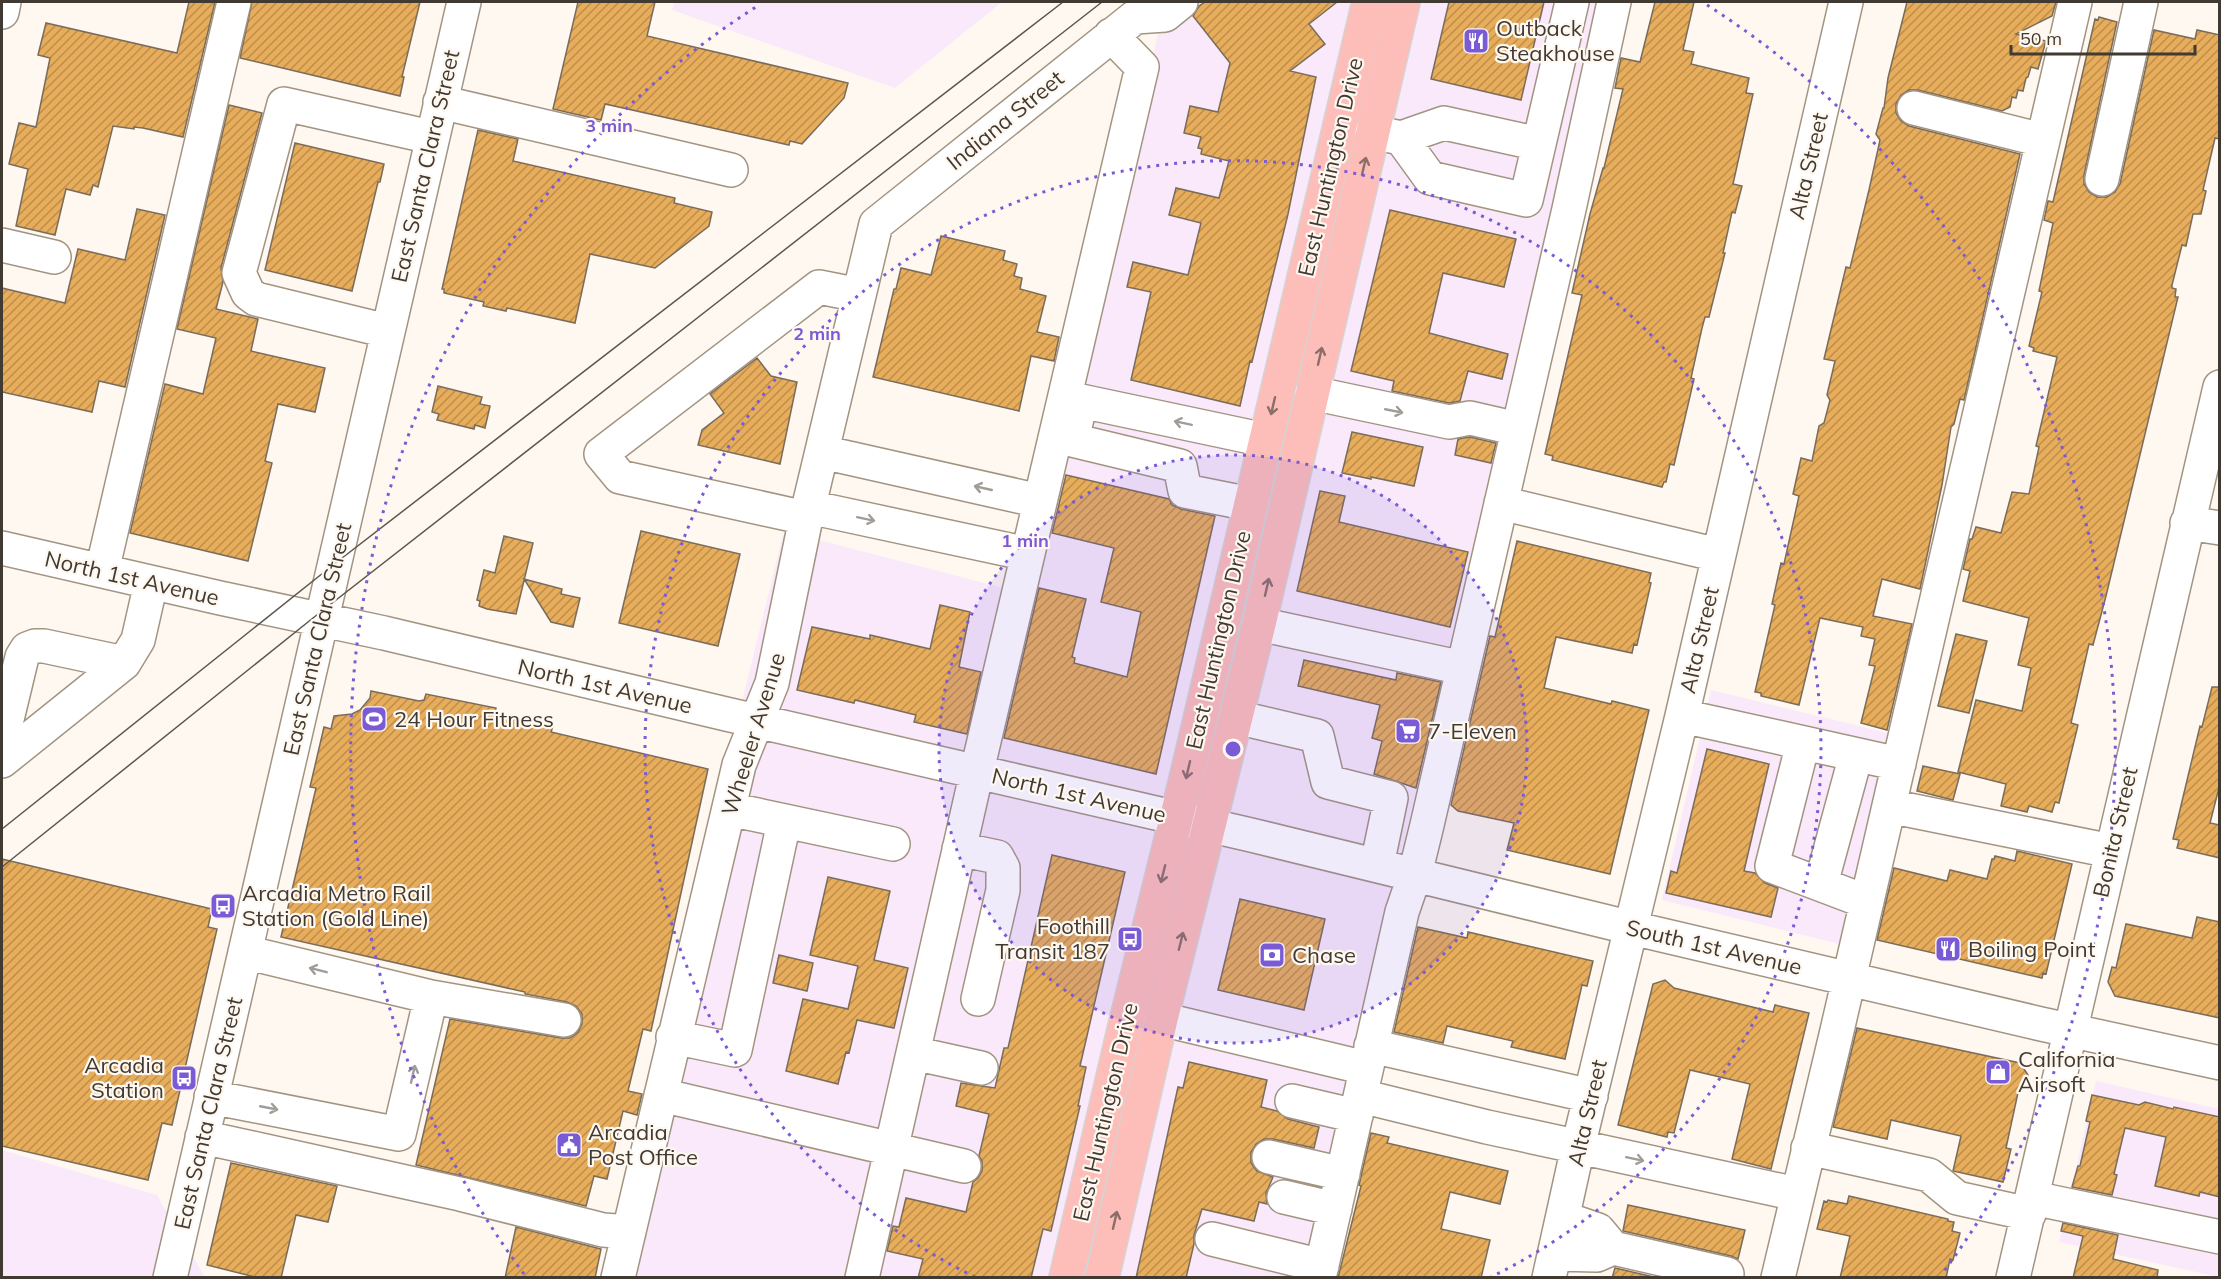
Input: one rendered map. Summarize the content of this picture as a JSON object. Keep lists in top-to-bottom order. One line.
{"streets":{"main road":["East Huntington Drive"],"street":["Indiana Street","East Santa Clara Street","Alta Street","North 1st Avenue","Wheeler Avenue","Bonita Street","South 1st Avenue"]},"crossings":[["Indiana Street","Wheeler Avenue"],["East Santa Clara Street","North 1st Avenue"],["Alta Street","South 1st Avenue"],["East Huntington Drive","North 1st Avenue"],["East Huntington Drive","South 1st Avenue"],["North 1st Avenue","Wheeler Avenue"],["North 1st Avenue","South 1st Avenue"],["Bonita Street","South 1st Avenue"]],"places":{"restaurant":["Outback Steakhouse","Boiling Point"],"sports":["24 Hour Fitness"],"supermarket":["7-Eleven"],"bus stop":["Arcadia Metro Rail Station (Gold Line)","Foothill Transit 187","Arcadia Station"],"bank":["Chase"],"shop":["California Airsoft"],"public building":["Arcadia Post Office"]},"scale_bar":"50 m","rings":["3 min","2 min","1 min"]}
